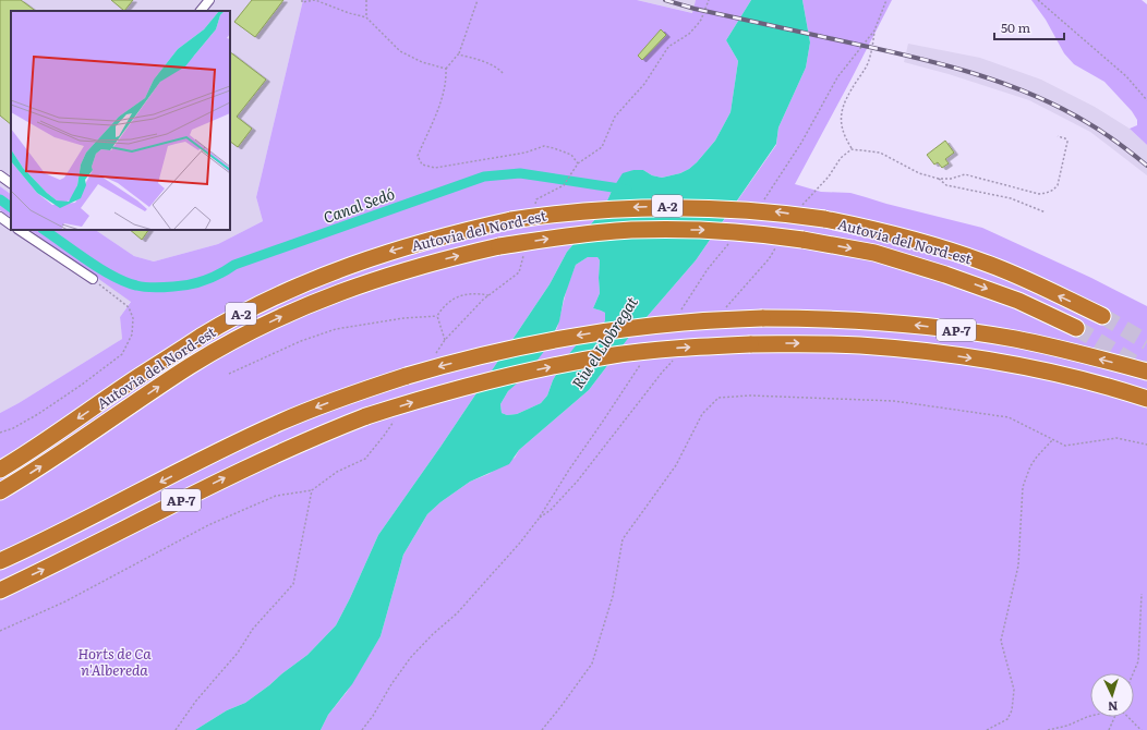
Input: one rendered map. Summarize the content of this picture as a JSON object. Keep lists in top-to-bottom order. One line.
{"streets":{"highway":["A-2","Autovia del Nord-est","AP-7"]},"water":["Canal Sedó","Riu el Llobregat"],"parks":["Horts de Ca n'Albereda"],"scale_bar":"50 m","north":"bottom"}
